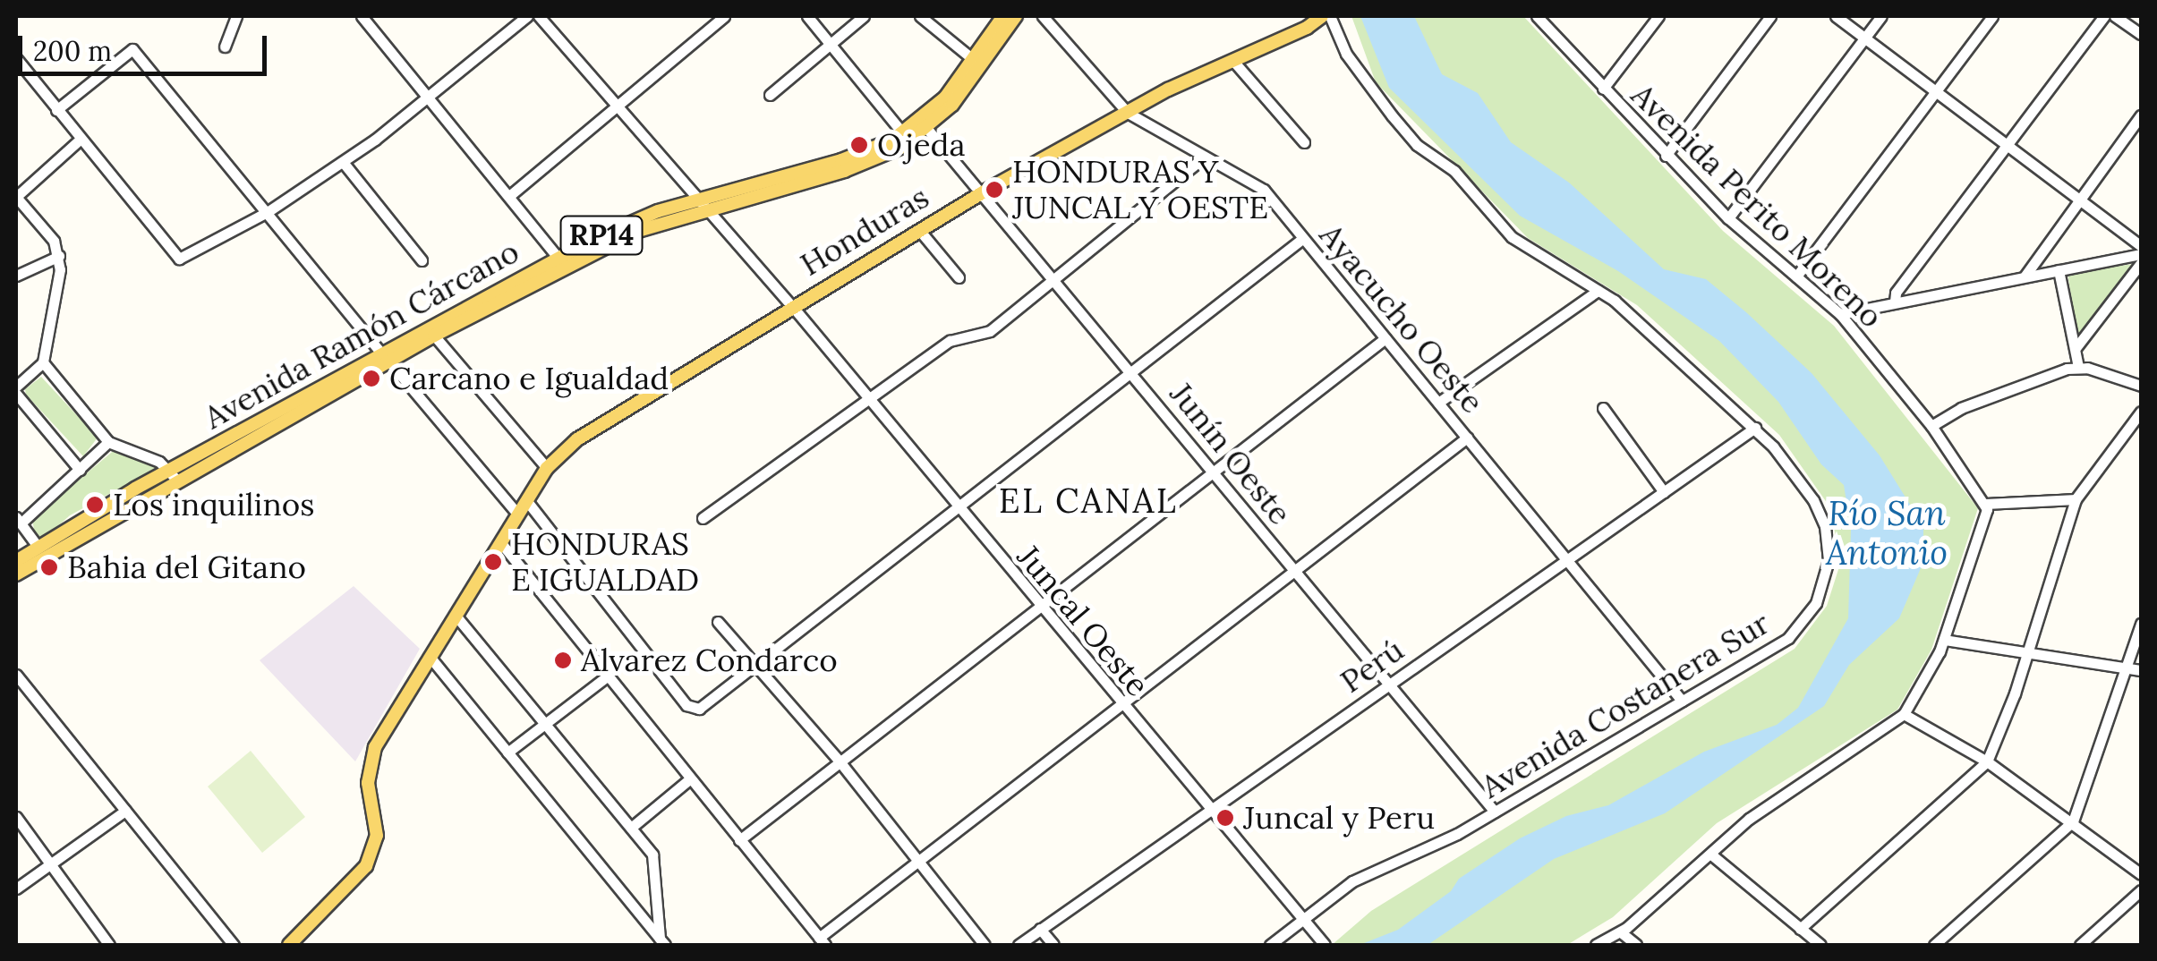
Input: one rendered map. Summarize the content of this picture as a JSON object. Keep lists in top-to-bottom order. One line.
{"streets":{"main road":["Honduras","RP14","Avenida Ramón Cárcano"],"street":["Avenida Perito Moreno","Ayacucho Oeste","Junín Oeste","Juncal Oeste","Perú","Avenida Costanera Sur"]},"crossings":[["Honduras","Ayacucho Oeste"],["Honduras","Junín Oeste"],["Honduras","Juncal Oeste"],["RP14","Avenida Ramón Cárcano"],["Ayacucho Oeste","Perú"],["Ayacucho Oeste","Avenida Costanera Sur"],["Avenida Ramón Cárcano","Junín Oeste"],["Avenida Ramón Cárcano","Juncal Oeste"],["Junín Oeste","Perú"],["Junín Oeste","Avenida Costanera Sur"],["Juncal Oeste","Perú"],["Juncal Oeste","Avenida Costanera Sur"],["Perú","Avenida Costanera Sur"]],"districts":["EL CANAL"],"water":["Río San Antonio"],"places":["Ojeda","HONDURAS Y JUNCAL Y OESTE","Carcano e Igualdad","Los inquilinos","HONDURAS E IGUALDAD","Bahia del Gitano","Alvarez Condarco","Juncal y Peru"],"scale_bar":"200 m"}
